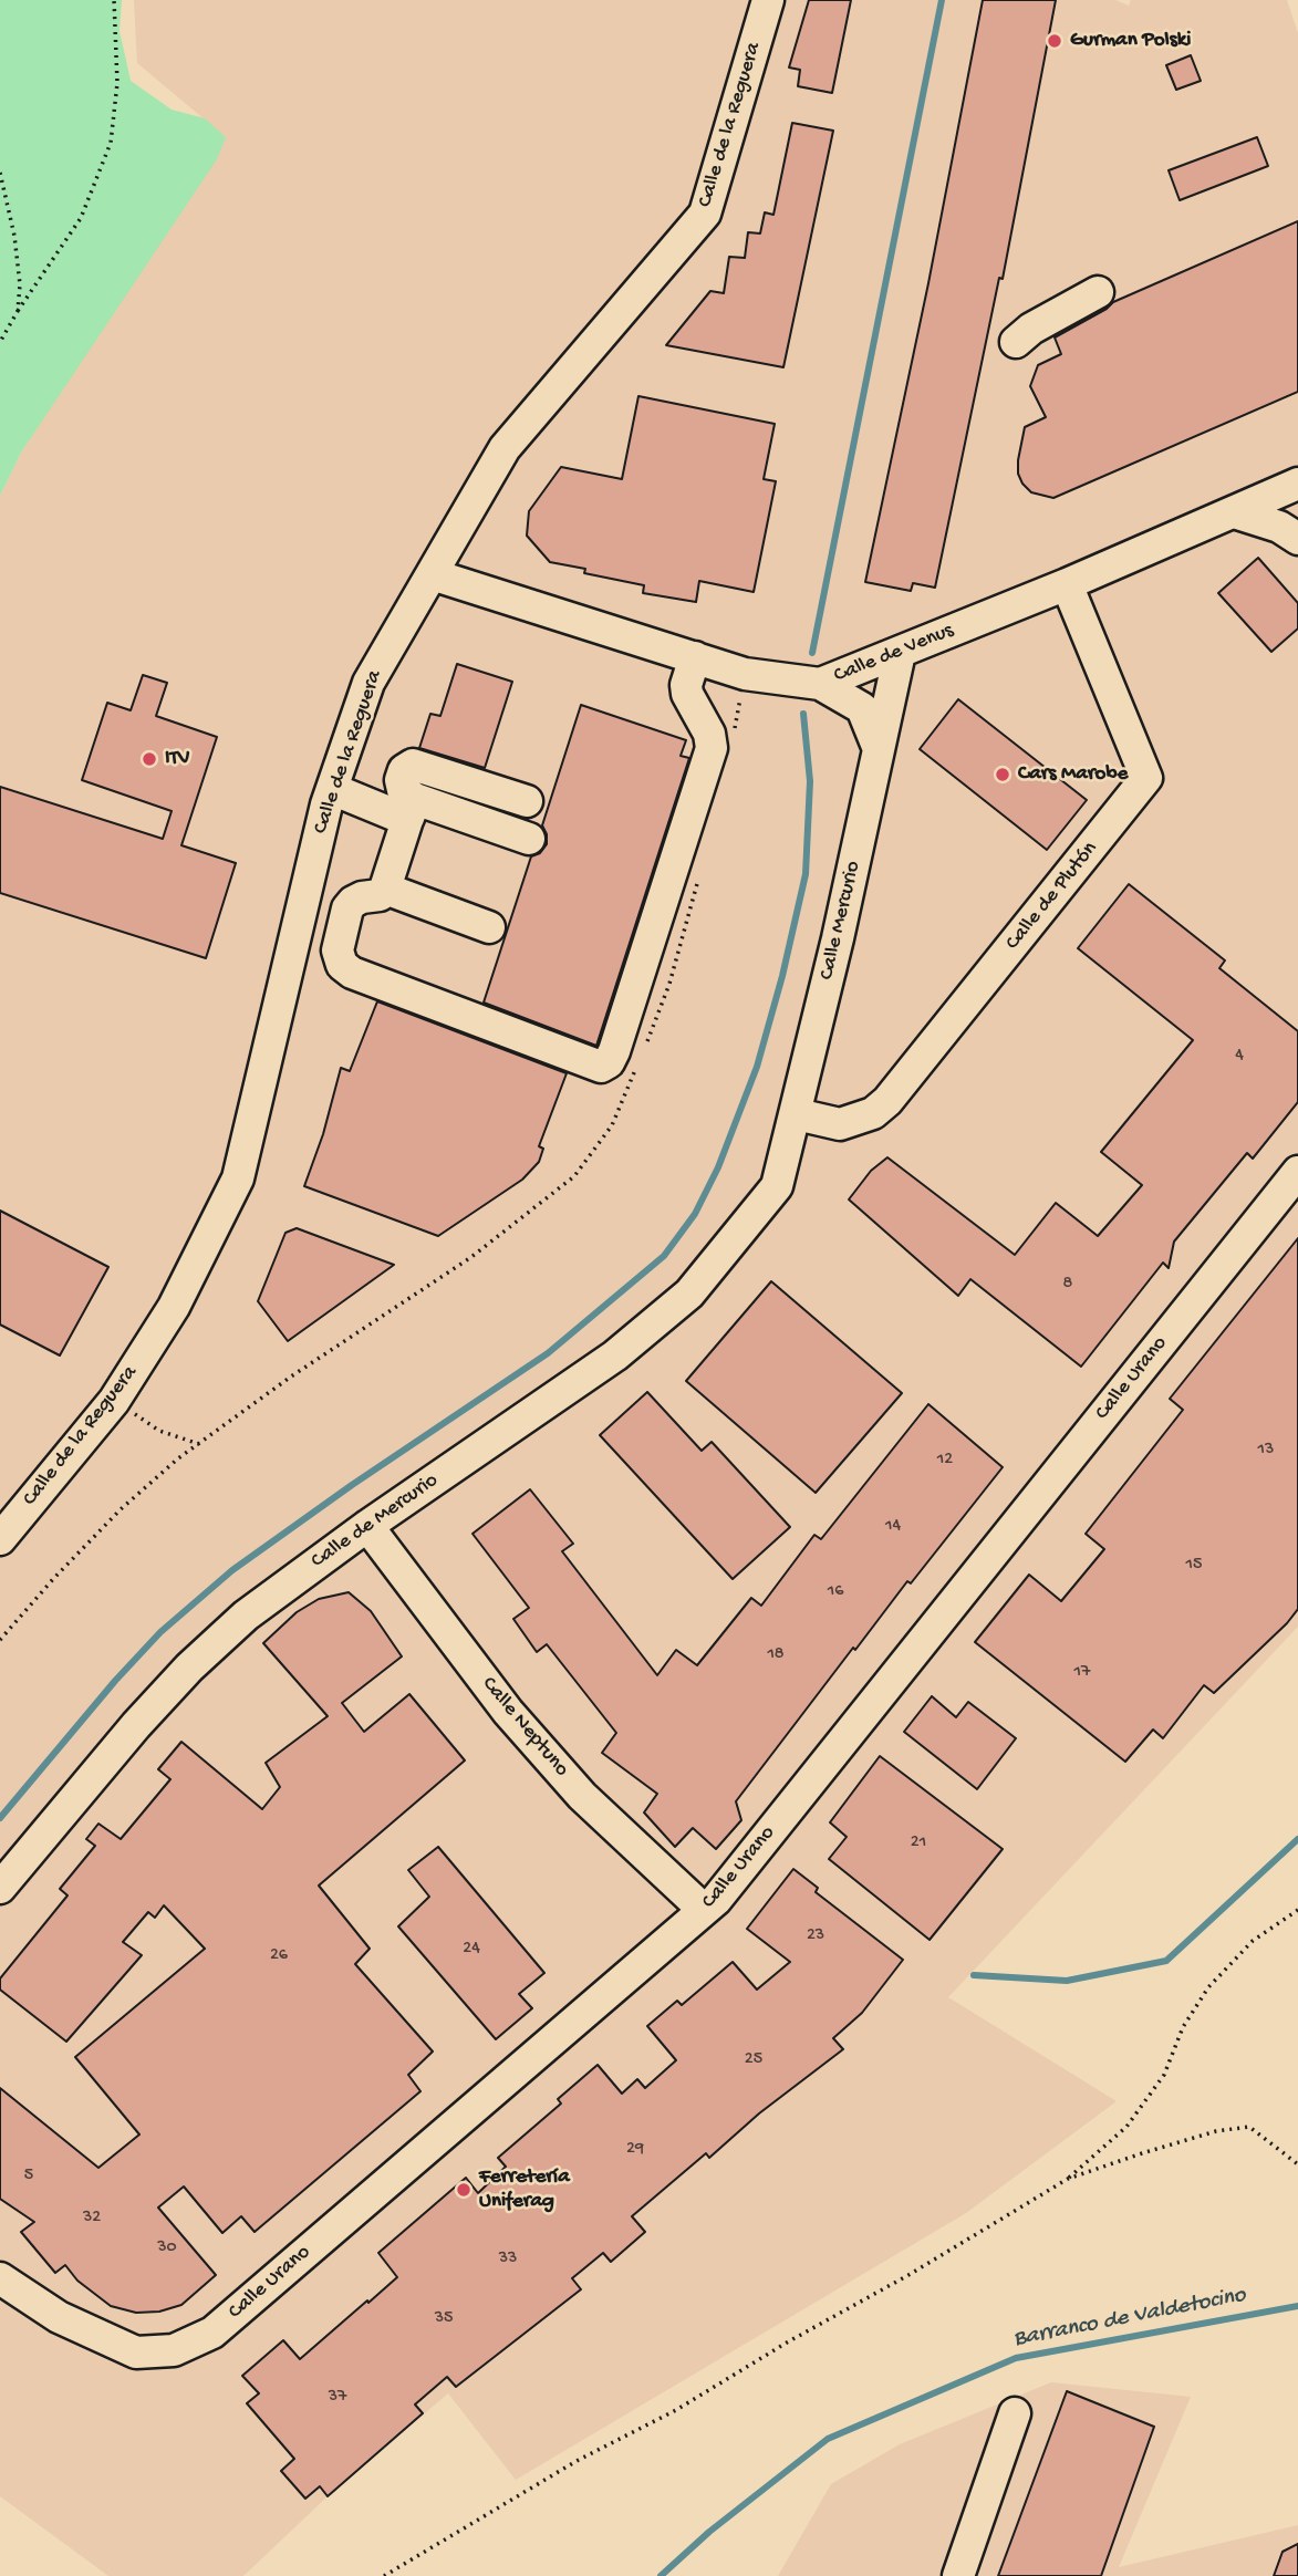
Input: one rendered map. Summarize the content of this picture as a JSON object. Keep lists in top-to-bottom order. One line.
{"streets":{"street":["Calle de la Reguera","Calle de Venus","Calle de Plutón","Calle Mercurio","Calle Urano","Calle de Mercurio","Calle Neptuno"]},"crossings":[["Calle de la Reguera","Calle de Venus"],["Calle de Venus","Calle de Plutón"],["Calle de Venus","Calle Mercurio"],["Calle de Plutón","Calle Mercurio"],["Calle Mercurio","Calle de Mercurio"],["Calle Urano","Calle Neptuno"],["Calle de Mercurio","Calle Neptuno"]],"water":["Barranco de Valdetocino"],"places":["Gurman Polski","ITV","Cars Marobe","Ferretería Uniferag"],"house_numbers":["4","8","13","12","14","15","16","18","17","21","23","24","26","25","29","5","32","30","33","35","37"]}
